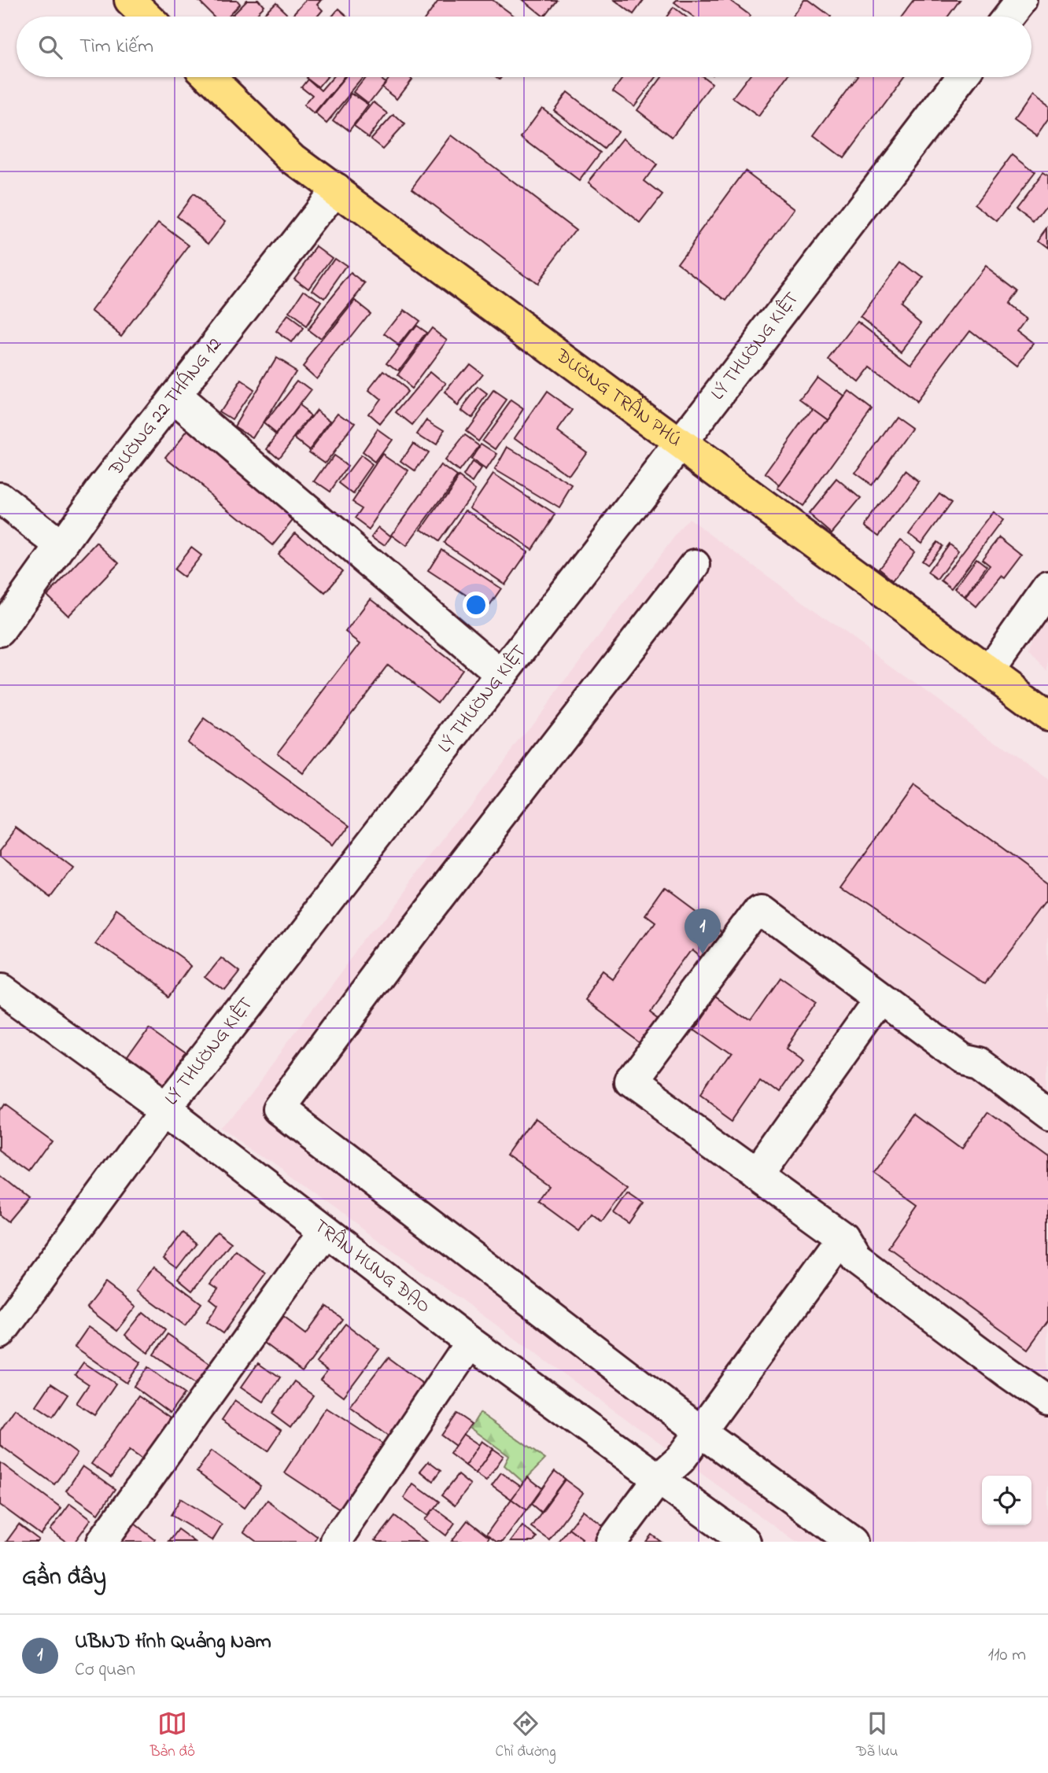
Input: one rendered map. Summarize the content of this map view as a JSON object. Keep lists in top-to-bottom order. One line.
{"streets":{"main road":["ĐƯỜNG TRẦN PHÚ"],"street":["LÝ THƯỜNG KIỆT","ĐƯỜNG 22 THÁNG 12","TRẦN HƯNG ĐẠO"]},"crossings":[["LÝ THƯỜNG KIỆT","ĐƯỜNG TRẦN PHÚ"],["LÝ THƯỜNG KIỆT","TRẦN HƯNG ĐẠO"],["ĐƯỜNG TRẦN PHÚ","ĐƯỜNG 22 THÁNG 12"]],"page":{"search":"Tìm kiếm","pins":"1","heading":"Gần đây","list":[{"mark":"1","name":"UBND tỉnh Quảng Nam","note":"Cơ quan","value":"110 m"}],"nav":["Bản đồ","Chỉ đường","Đã lưu"]}}
